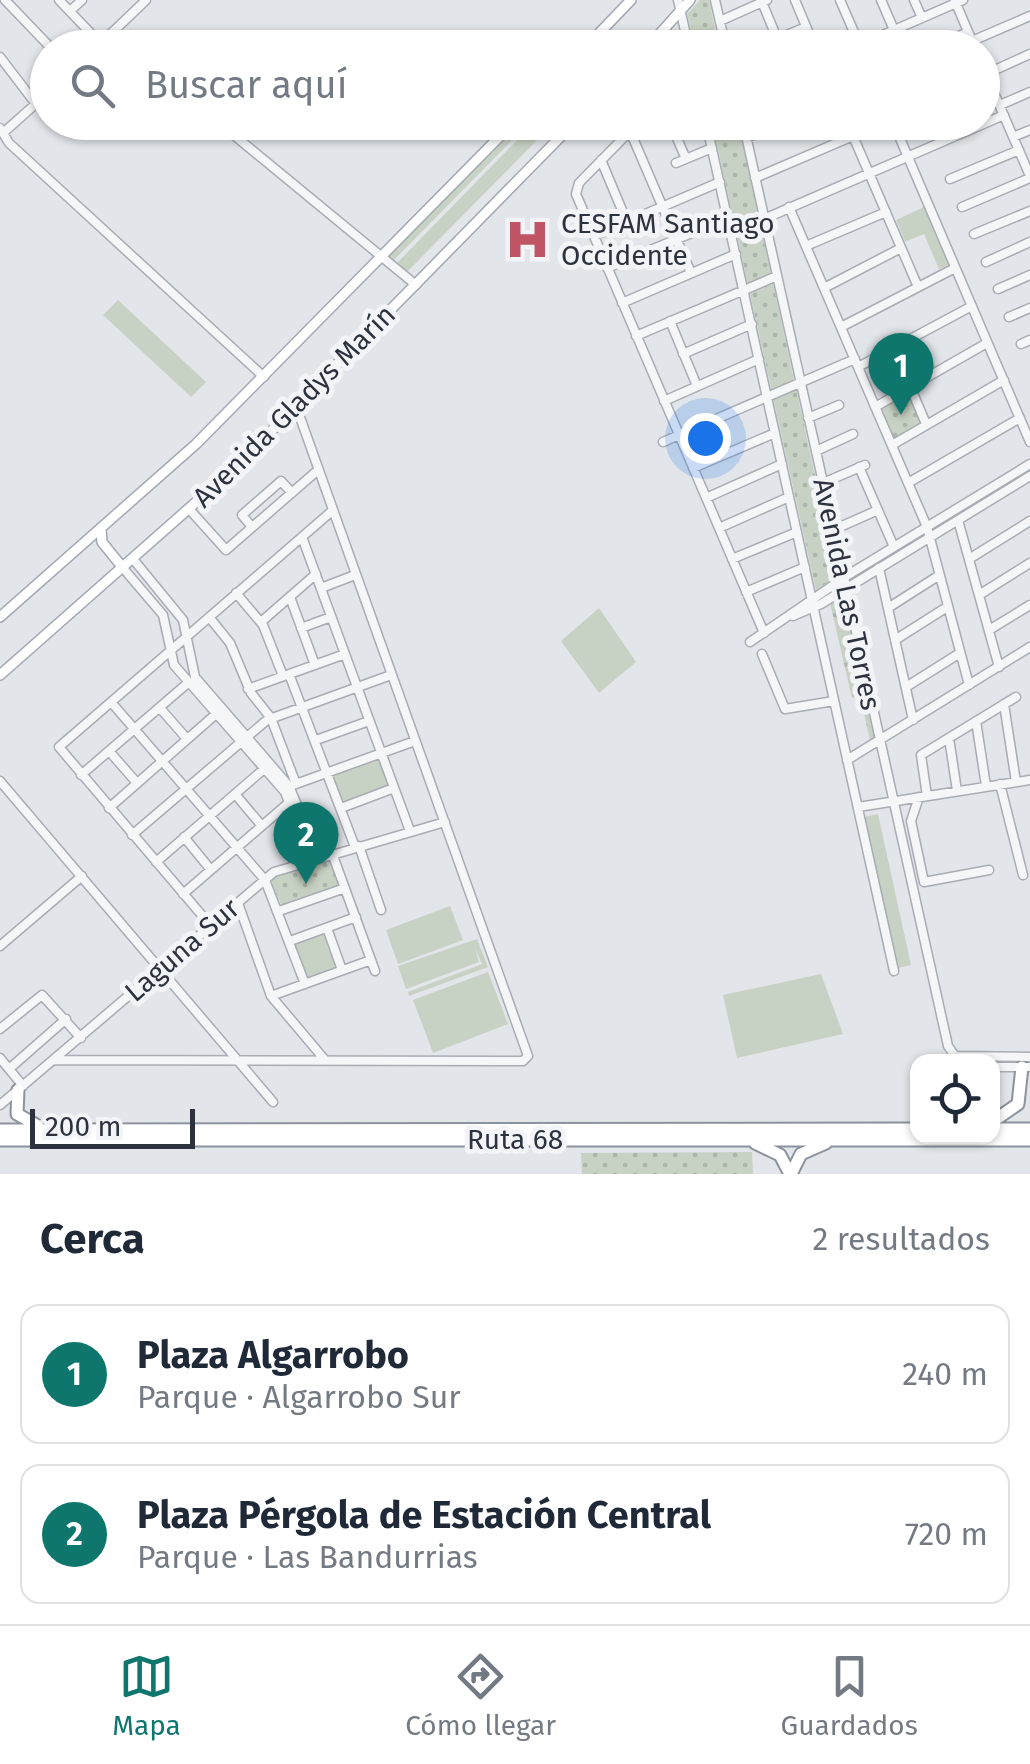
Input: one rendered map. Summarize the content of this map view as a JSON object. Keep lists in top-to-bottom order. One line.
{"streets":{"highway":["Ruta 68"],"main road":["Avenida Gladys Marín"],"street":["Avenida Las Torres","Laguna Sur"]},"places":{"hospital":["CESFAM Santiago Occidente"]},"scale_bar":"200 m","page":{"search":"Buscar aquí","pins":["1","2"],"scale":"200 m","heading":["Cerca","2 resultados"],"list":[{"mark":"1","name":"Plaza Algarrobo","note":"Parque · Algarrobo Sur","value":"240 m"},{"mark":"2","name":"Plaza Pérgola de Estación Central","note":"Parque · Las Bandurrias","value":"720 m"}],"nav":["Mapa","Cómo llegar","Guardados"]}}
